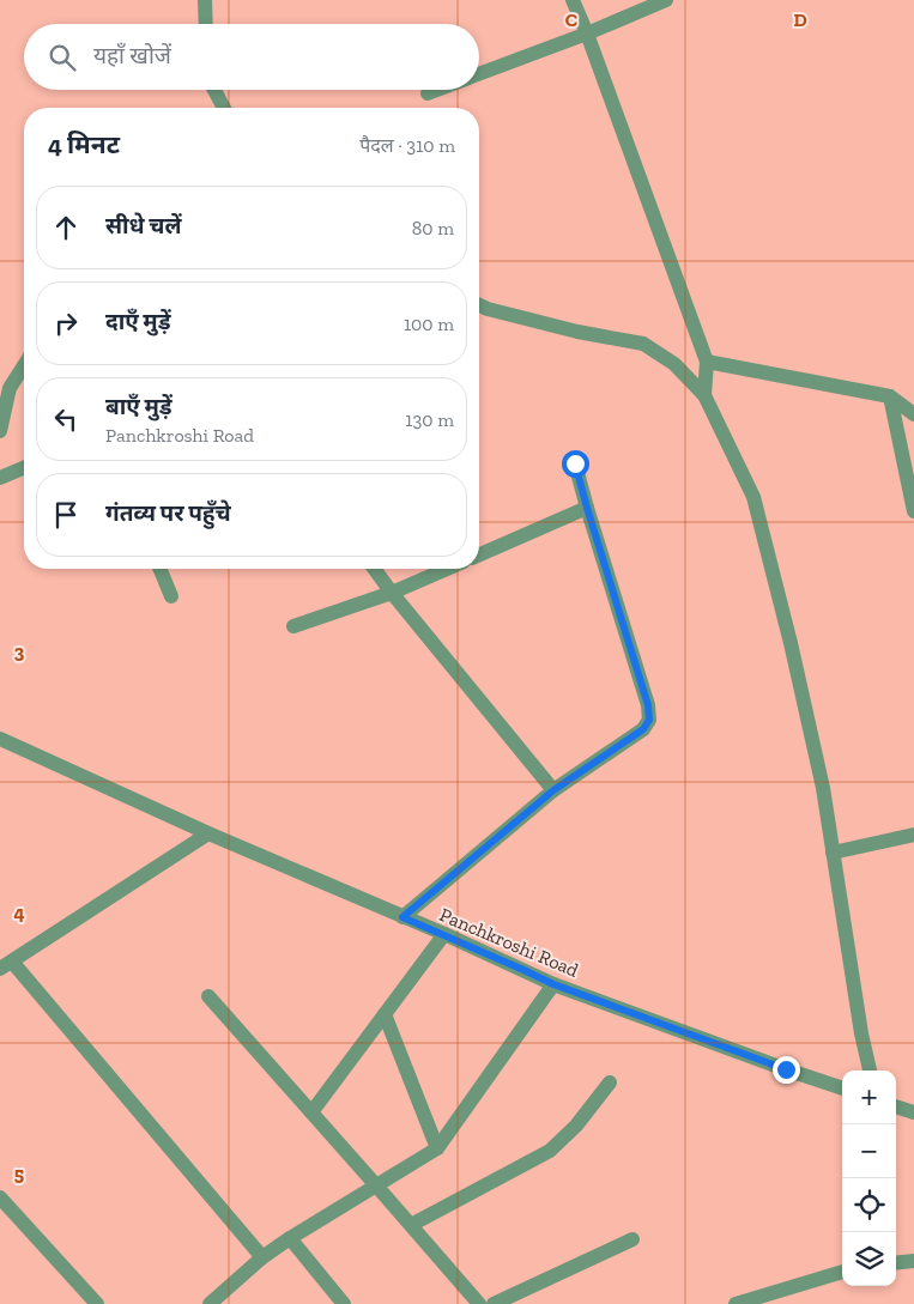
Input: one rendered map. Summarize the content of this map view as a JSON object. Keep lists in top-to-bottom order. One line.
{"streets":{"street":["Panchkroshi Road"]},"page":{"search":"यहाँ खोजें","heading":["4 मिनट","पैदल · 310 m"],"list":[["सीधे चलें","80 m"],["दाएँ मुड़ें","100 m"],["बाएँ मुड़ें","Panchkroshi Road","130 m"],"गंतव्य पर पहुँचे"],"map_buttons":["+","−"]},"grid":{"columns":["C","D"],"rows":["3","4","5"]}}
